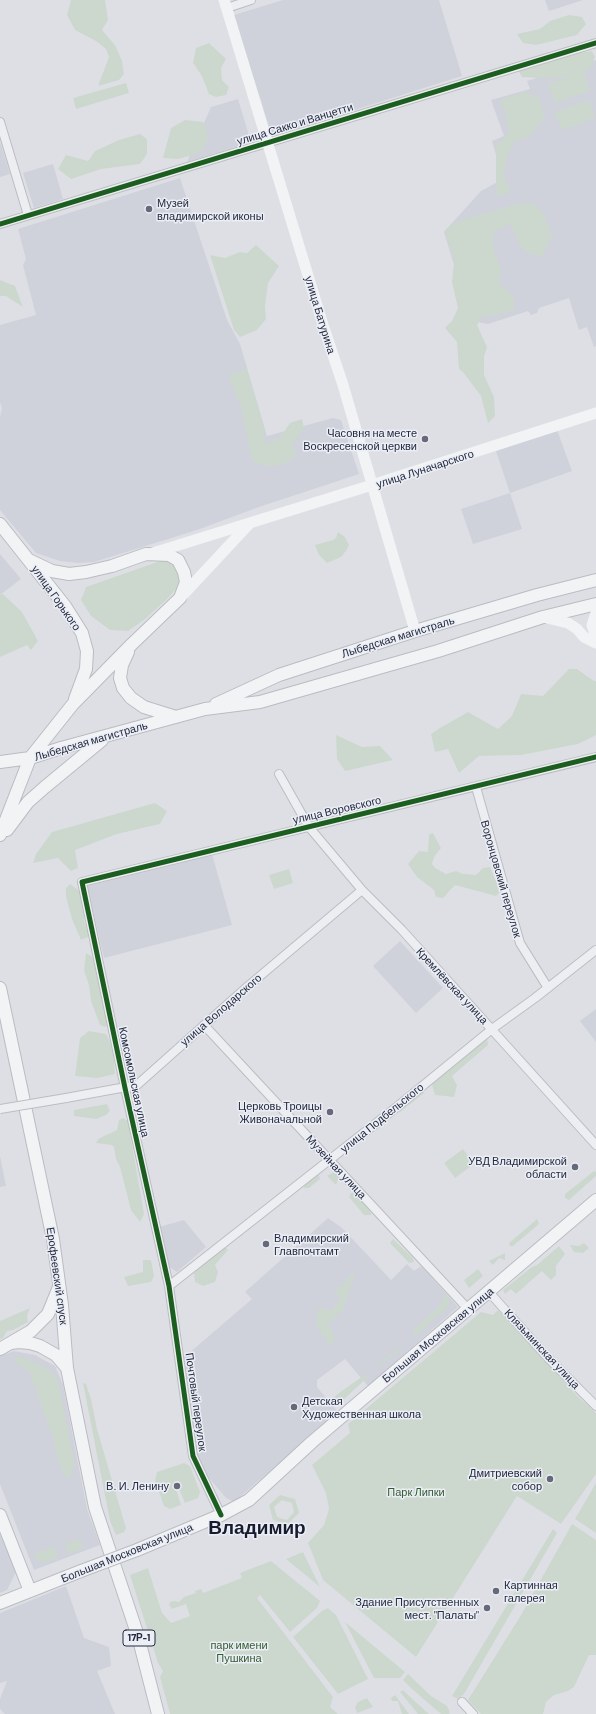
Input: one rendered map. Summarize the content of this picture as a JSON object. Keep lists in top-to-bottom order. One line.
{"streets":{"main road":["улица Батурина","улица Луначарского","улица Горького","Лыбедская магистраль","Ерофеевский спуск","Большая Московская улица","17Р-1"],"street":["улица Сакко и Ванцетти","улица Воровского","Воронцовский переулок","Кремлёвская улица","улица Володарского","Комсомольская улица","улица Подбельского","Музейная улица","Клязьминская улица","Почтовый переулок"]},"crossings":[["улица Сакко и Ванцетти","улица Батурина"],["улица Батурина","улица Луначарского"],["улица Батурина","Лыбедская магистраль"],["улица Луначарского","улица Горького"],["улица Горького","Лыбедская магистраль"],["улица Воровского","Воронцовский переулок"],["улица Воровского","Кремлёвская улица"],["улица Воровского","Комсомольская улица"],["Воронцовский переулок","улица Подбельского"],["Кремлёвская улица","улица Володарского"],["Кремлёвская улица","улица Подбельского"],["улица Володарского","Комсомольская улица"],["улица Володарского","Музейная улица"],["Комсомольская улица","улица Подбельского"],["Комсомольская улица","Почтовый переулок"],["улица Подбельского","Музейная улица"],["улица Подбельского","Почтовый переулок"],["Музейная улица","Большая Московская улица"],["Большая Московская улица","Клязьминская улица"],["Большая Московская улица","Почтовый переулок"]],"districts":["Владимир"],"parks":["Парк Липки","парк имени Пушкина"],"places":["Музей владимирской иконы","Часовня на месте Воскресенской церкви","Церковь Троицы Живоначальной","УВД Владимирской области","Владимирский Главпочтамт","Детская Художественная школа","Дмитриевский собор","В. И. Ленину","Картинная галерея","Здание Присутственных мест. \"Палаты\""]}
